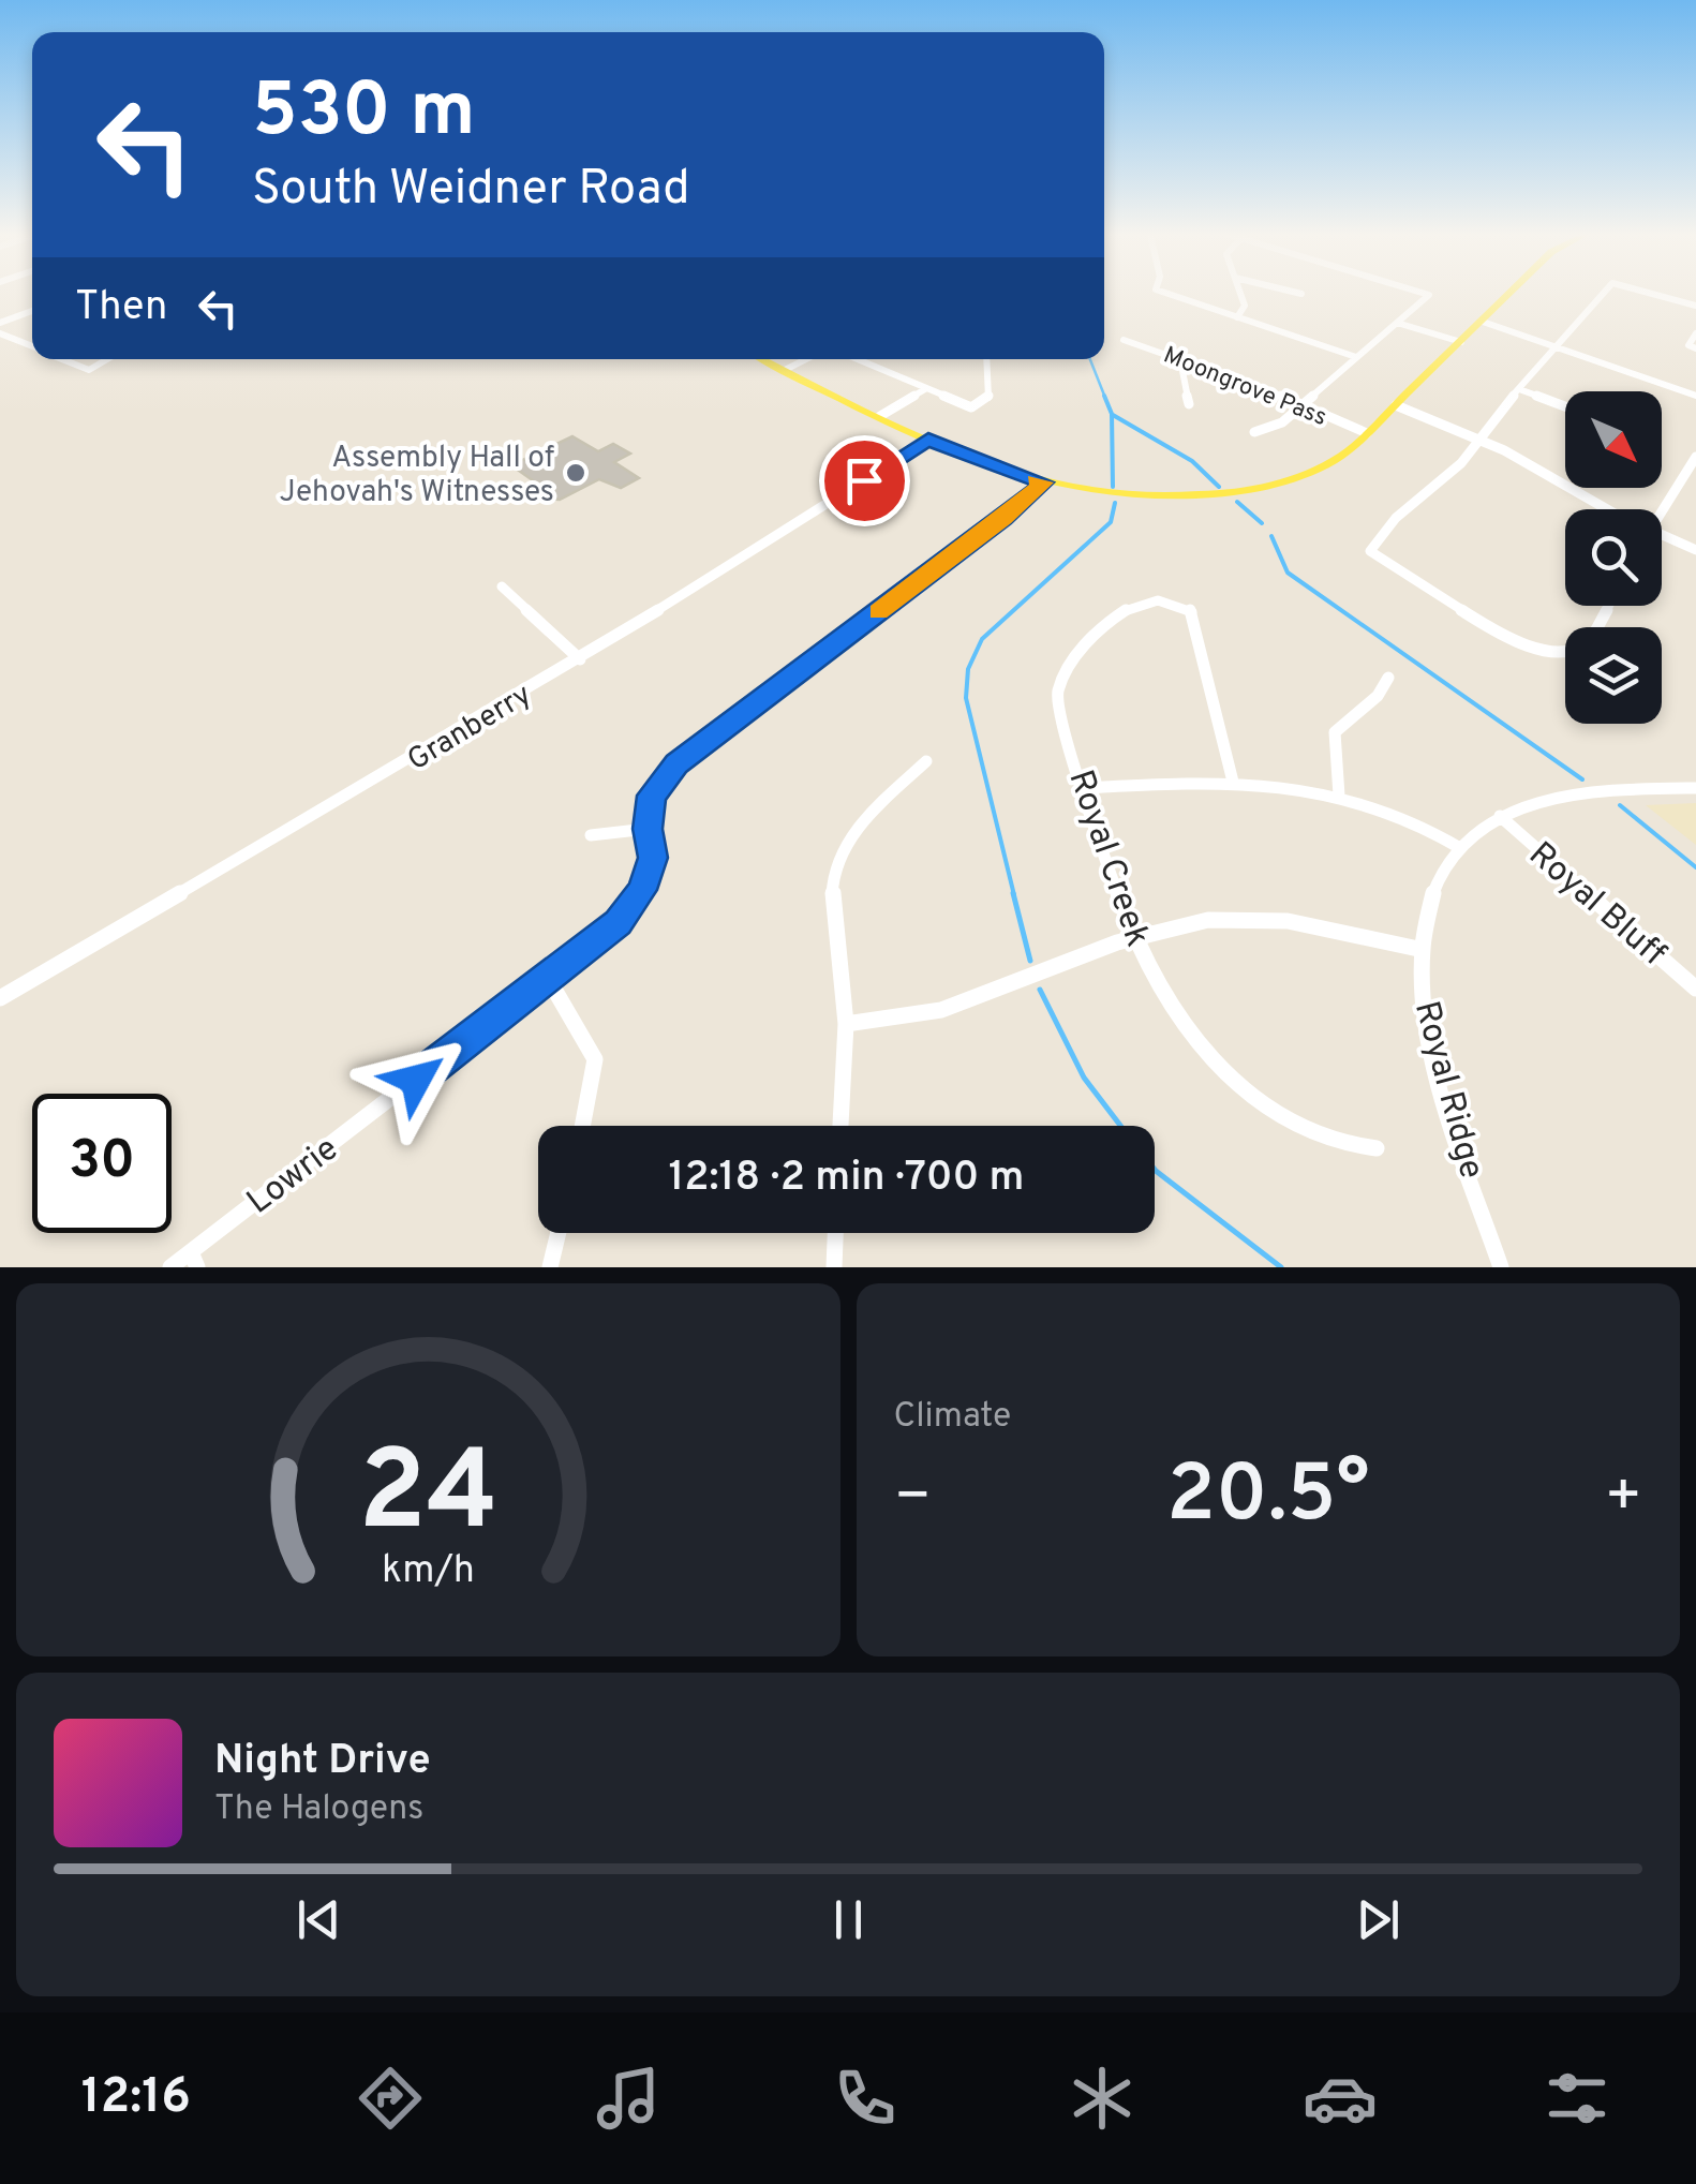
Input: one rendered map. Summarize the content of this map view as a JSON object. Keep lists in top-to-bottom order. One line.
{"streets":{"street":["Moongrove Pass","Granberry","Royal Creek","Royal Bluff","Royal Ridge","Lowrie"]},"crossings":[["Royal Bluff","Royal Ridge"]],"places":["Assembly Hall of Jehovah's Witnesses"],"north":"bottom right","page":{"turn":["530 m","South Weidner Road"],"then":"Then","limit":"30","trip":"12:18 · 2 min · 700 m","tile":"Climate","heat":["−","20.5°","+"],"song":["Night Drive","The Halogens"],"tabs":"12:16","gauge":["24","km/h"]}}
